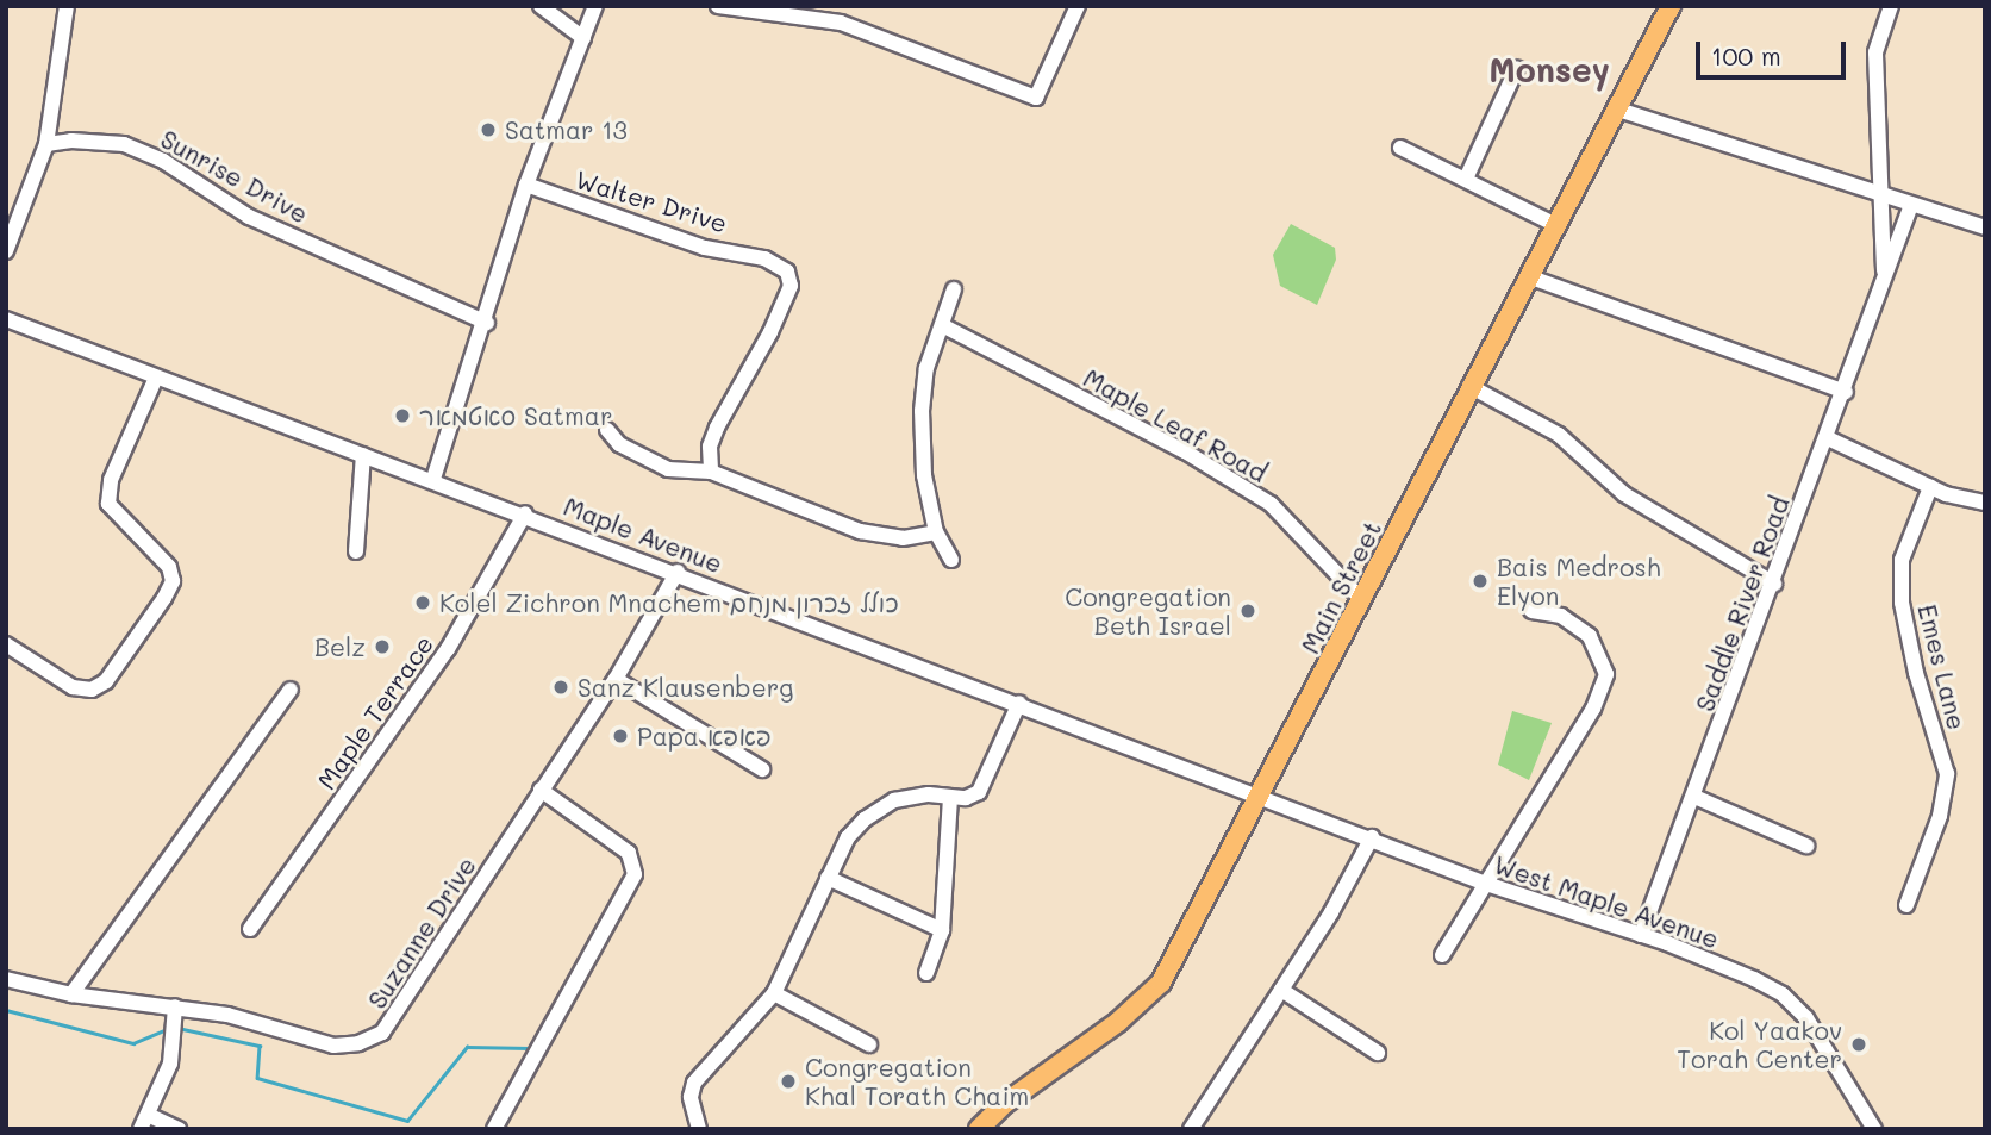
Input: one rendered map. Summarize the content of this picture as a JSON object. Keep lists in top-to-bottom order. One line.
{"streets":{"main road":["Main Street"],"street":["Sunrise Drive","Walter Drive","Maple Leaf Road","Maple Avenue","Saddle River Road","Emes Lane","Maple Terrace","West Maple Avenue","Suzanne Drive"]},"crossings":[["Maple Leaf Road","Main Street"],["Maple Avenue","Main Street"],["Maple Avenue","Maple Terrace"],["Maple Avenue","West Maple Avenue"],["Maple Avenue","Suzanne Drive"],["Main Street","West Maple Avenue"],["Saddle River Road","West Maple Avenue"]],"districts":["Monsey"],"places":["Satmar 13","סאטמאר Satmar","Bais Medrosh Elyon","Kolel Zichron Mnachem כולל זכרון מנחם","Congregation Beth Israel","Belz","Sanz Klausenberg","Papa פאפא","Kol Yaakov Torah Center","Congregation Khal Torath Chaim"],"scale_bar":"100 m"}
